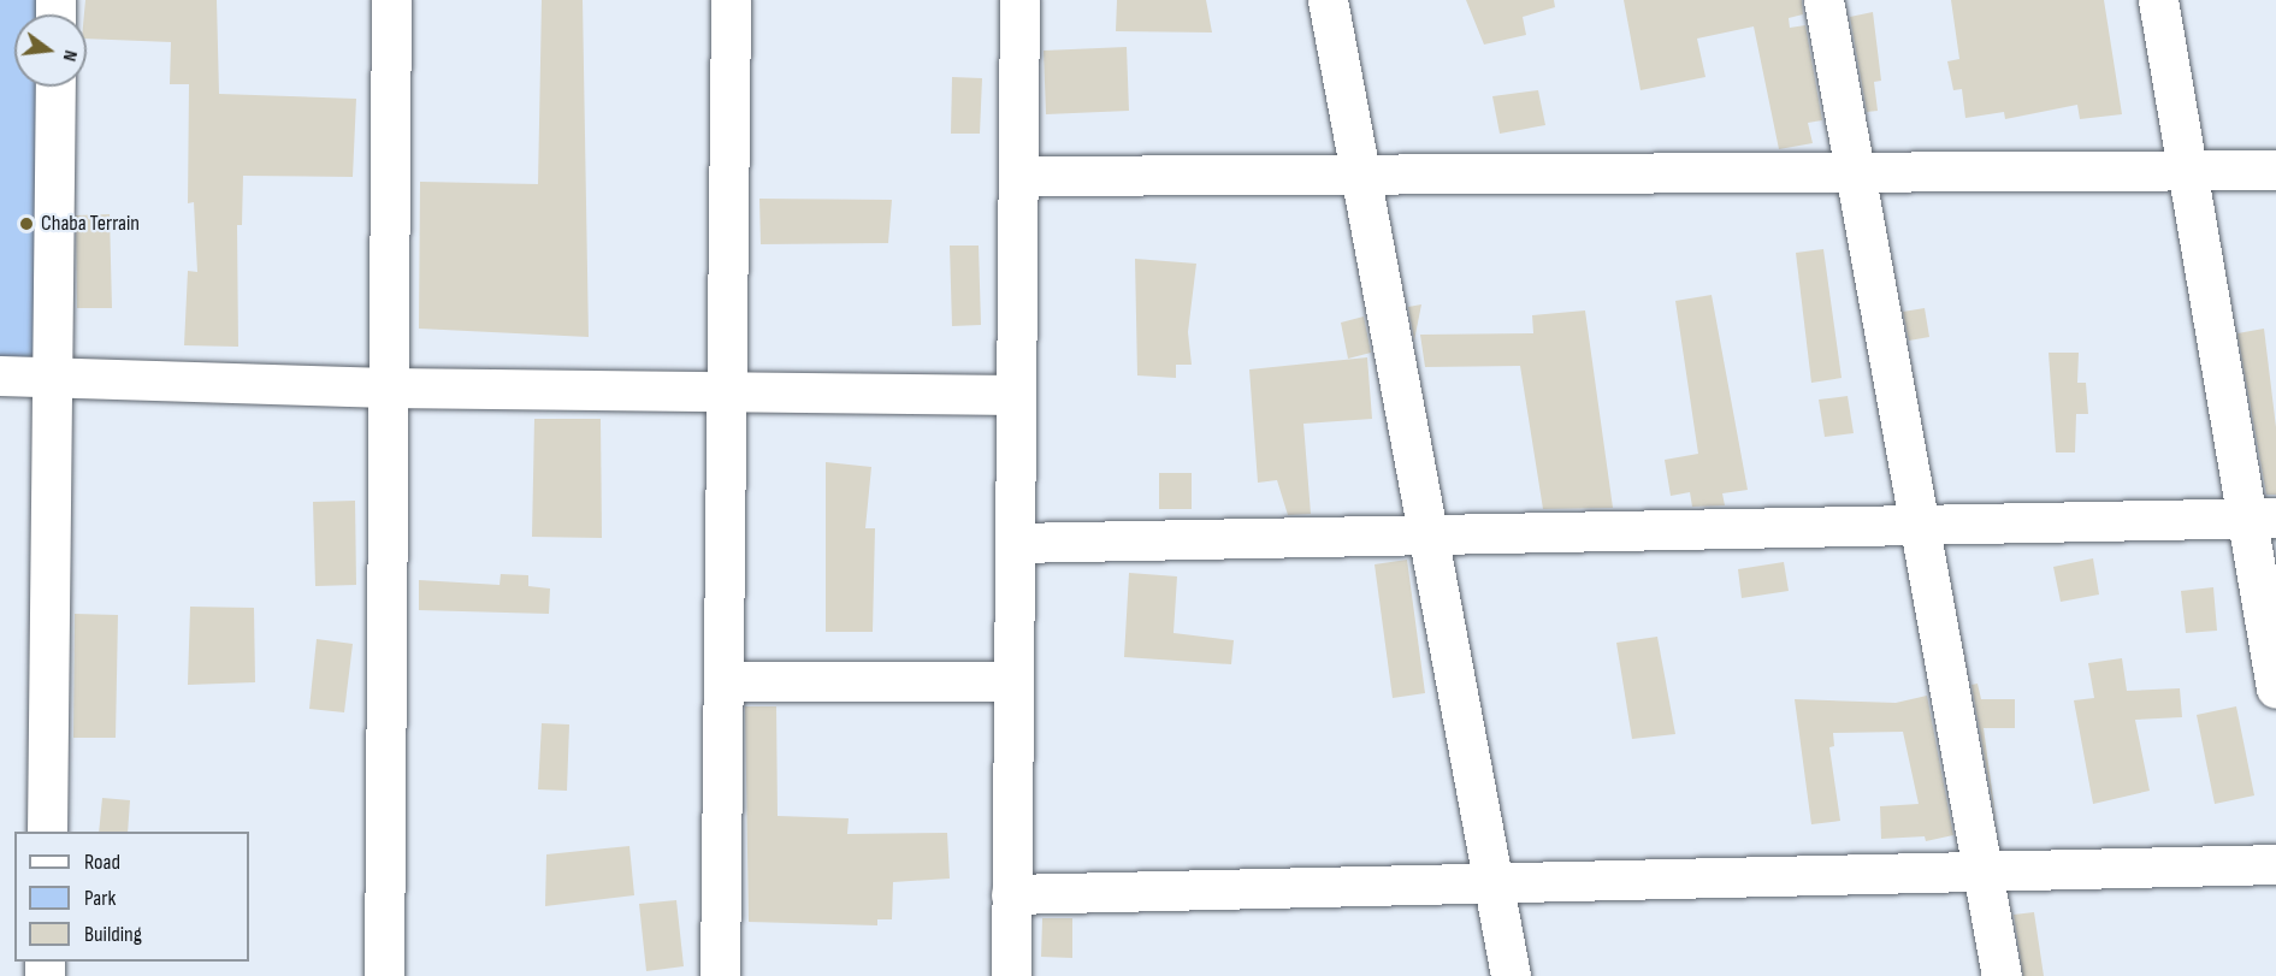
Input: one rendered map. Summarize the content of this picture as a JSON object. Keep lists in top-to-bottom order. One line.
{"places":["Chaba Terrain"],"legend":["Road","Park","Building"],"north":"right"}
